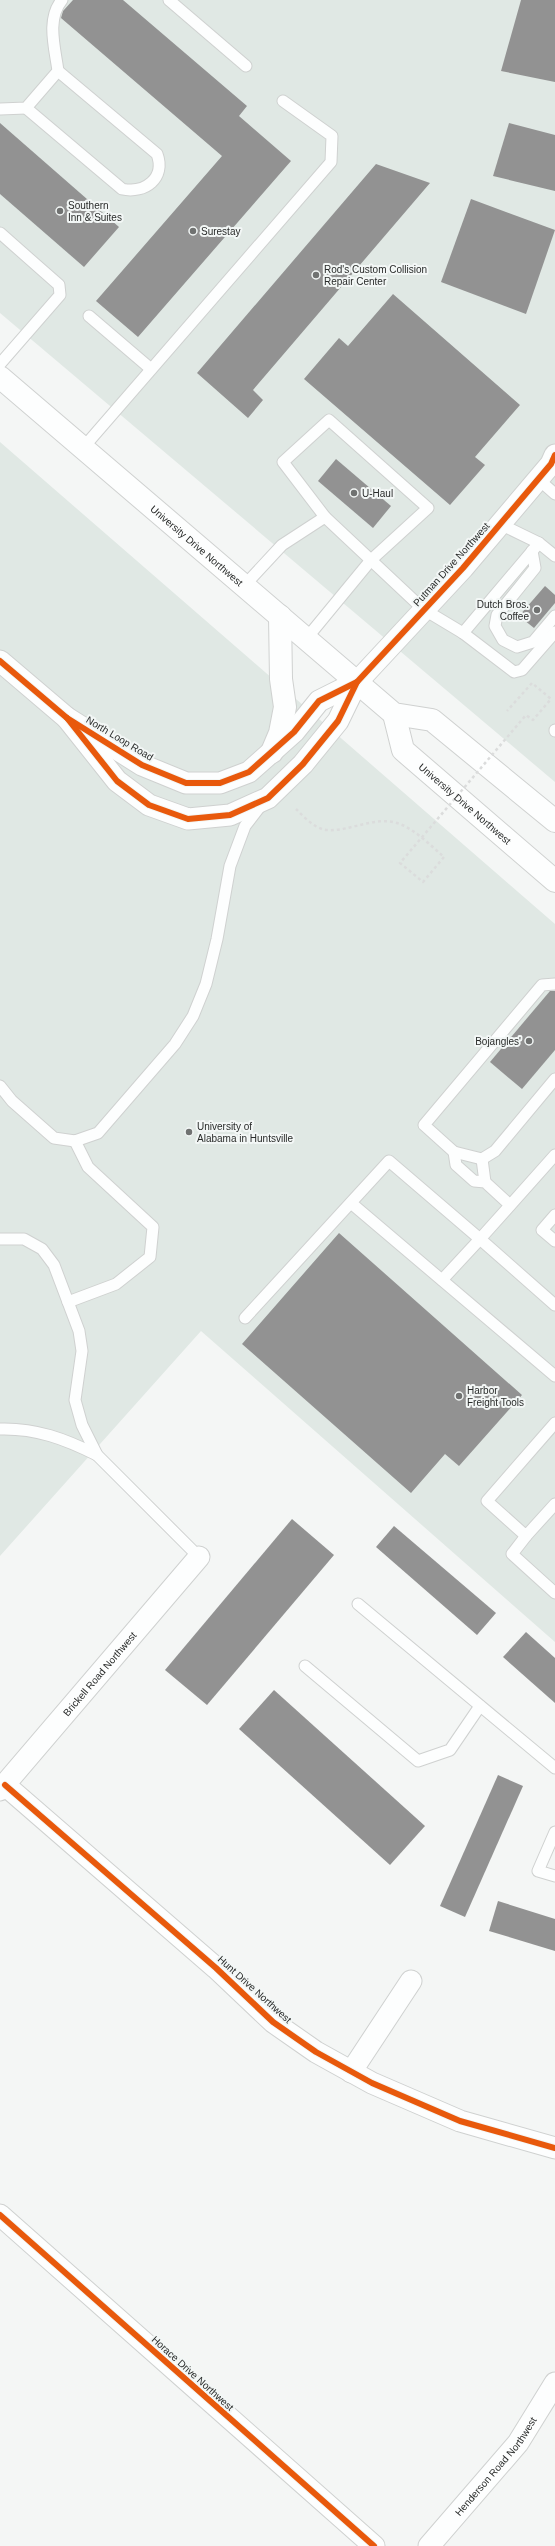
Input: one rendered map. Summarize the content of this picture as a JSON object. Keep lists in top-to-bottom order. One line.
{"streets":{"highway":["University Drive Northwest"],"street":["Putman Drive Northwest","North Loop Road","Brickell Road Northwest","Hunt Drive Northwest","Horace Drive Northwest","Henderson Road Northwest"]},"crossings":[["University Drive Northwest","Putman Drive Northwest"],["University Drive Northwest","North Loop Road"],["Putman Drive Northwest","North Loop Road"],["Brickell Road Northwest","Hunt Drive Northwest"]],"places":["Southern Inn & Suites","Surestay","Rod's Custom Collision Repair Center","U-Haul","Dutch Bros. Coffee","Bojangles'","University of Alabama in Huntsville","Harbor Freight Tools"]}
